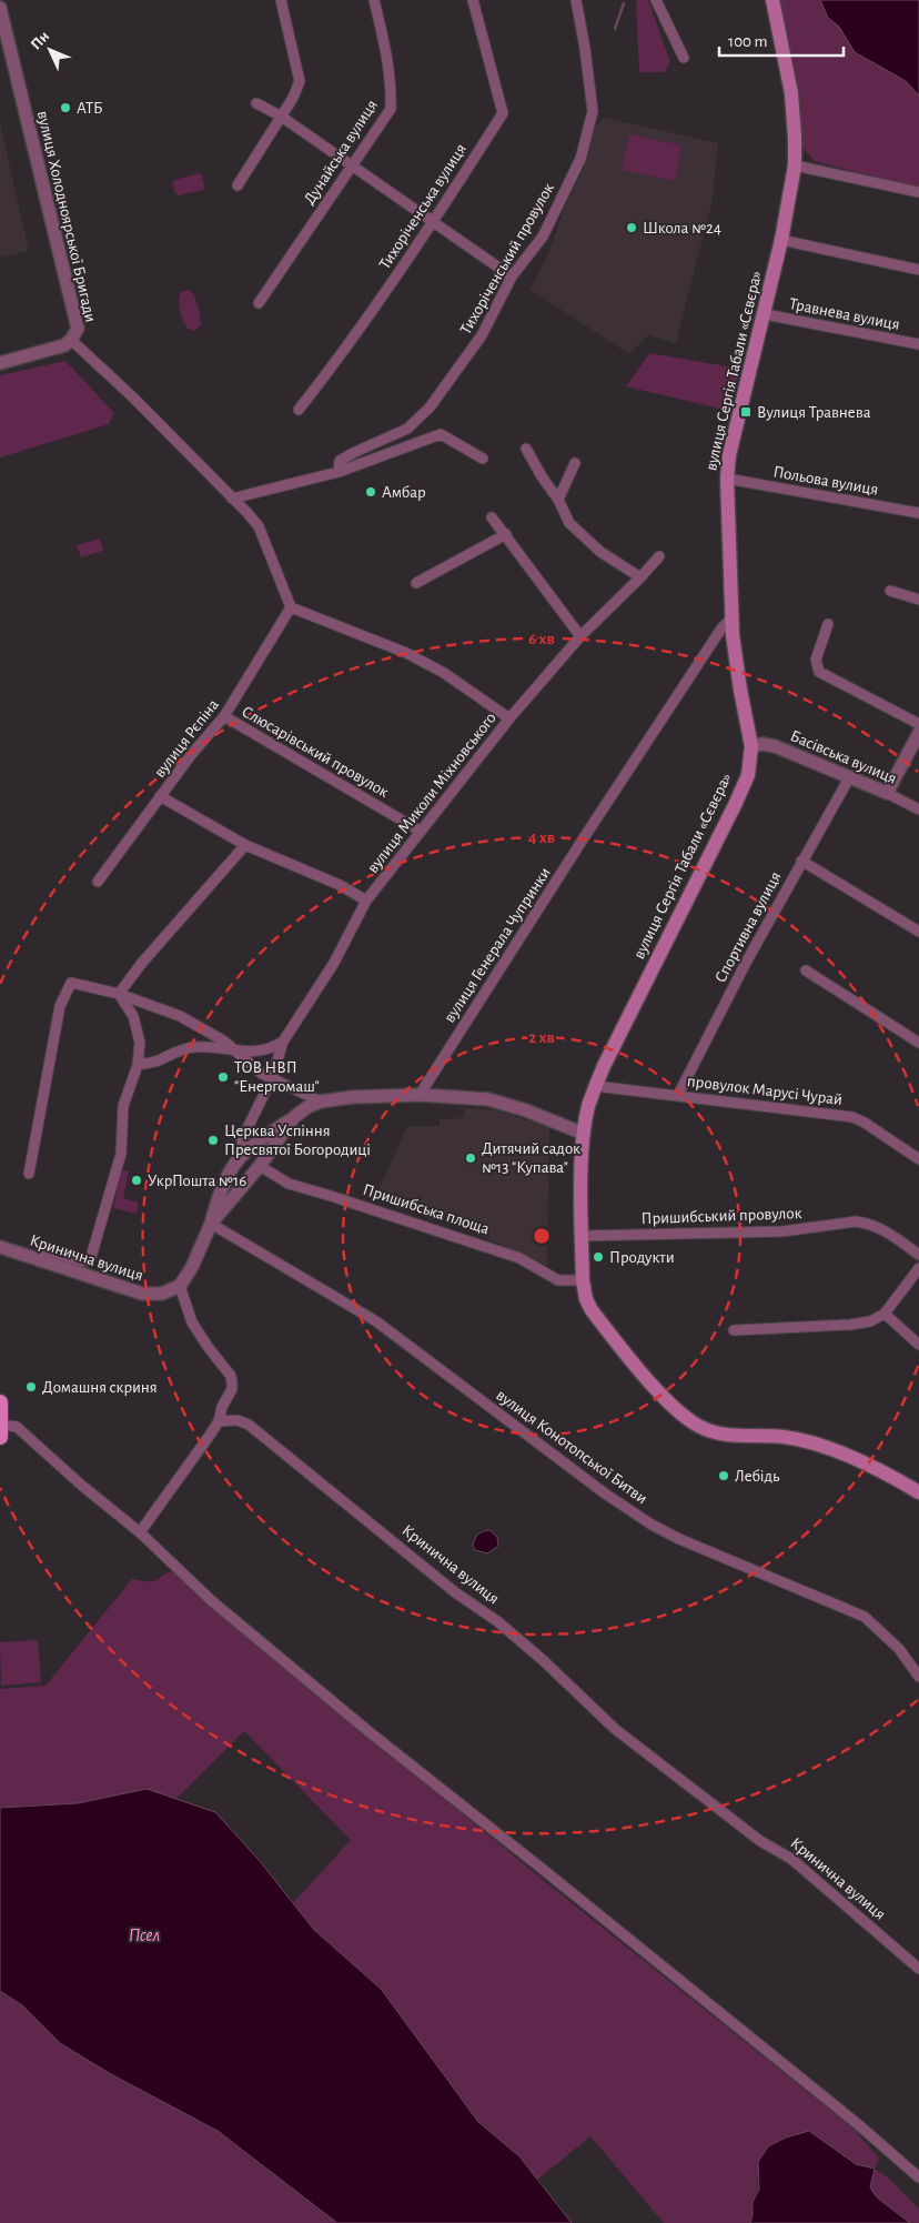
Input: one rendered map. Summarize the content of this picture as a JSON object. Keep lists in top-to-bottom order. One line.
{"streets":{"main road":["вулиця Сергія Табали «Сєвєра»"],"street":["Дунайська вулиця","Тихоріченська вулиця","вулиця Холодноярської Бригади","Тихоріченський провулок","Травнева вулиця","Польова вулиця","вулиця Рєпіна","Слюсарівський провулок","Басівська вулиця","вулиця Миколи Міхновського","Спортивна вулиця","вулиця Генерала Чупринки","провулок Марусі Чурай","Пришибська площа","Пришибський провулок","Кринична вулиця","вулиця Конотопської Битви"]},"crossings":[["вулиця Холодноярської Бригади","вулиця Рєпіна"],["Травнева вулиця","вулиця Сергія Табали «Сєвєра»"],["вулиця Сергія Табали «Сєвєра»","Польова вулиця"],["вулиця Сергія Табали «Сєвєра»","Басівська вулиця"],["вулиця Сергія Табали «Сєвєра»","вулиця Генерала Чупринки"],["вулиця Сергія Табали «Сєвєра»","провулок Марусі Чурай"],["вулиця Сергія Табали «Сєвєра»","Пришибська площа"],["вулиця Сергія Табали «Сєвєра»","Пришибський провулок"],["вулиця Рєпіна","Слюсарівський провулок"],["Слюсарівський провулок","вулиця Миколи Міхновського"],["Басівська вулиця","Спортивна вулиця"],["Спортивна вулиця","провулок Марусі Чурай"]],"water":["Псел"],"places":{"other":["АТБ","Школа №24","Амбар","ТОВ НВП \"Енергомаш\"","Церква Успіння Пресвятої Богородиці","Дитячий садок №13 \"Купава\"","УкрПошта №16","Продукти","Домашня скриня","Лебідь"],"transit":["Вулиця Травнева"]},"scale_bar":"100 m","north":"top left","rings":["6 хв","4 хв","2 хв"]}
